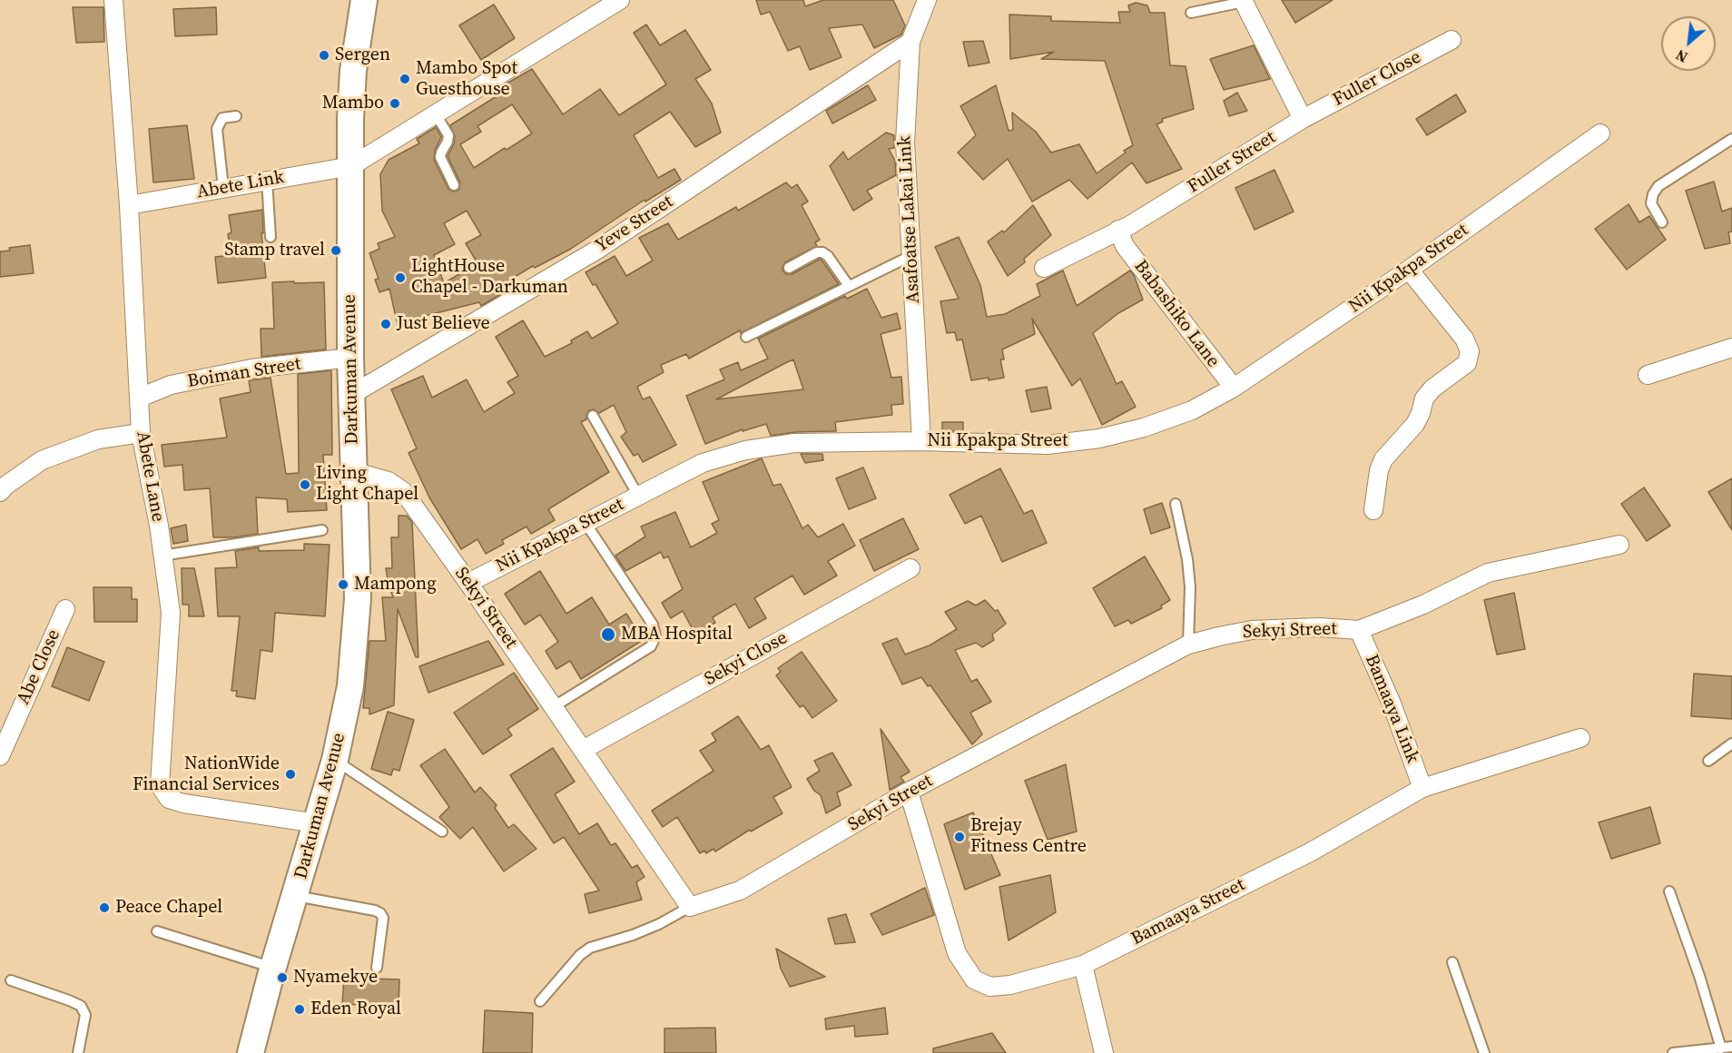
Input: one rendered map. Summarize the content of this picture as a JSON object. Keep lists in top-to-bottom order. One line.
{"streets":{"street":["Fuller Close","Fuller Street","Abete Link","Asafoatse Lakai Link","Yeve Street","Nii Kpakpa Street","Babashiko Lane","Darkuman Avenue","Boiman Street","Abete Lane","Sekyi Street","Sekyi Close","Abe Close","Bamaaya Link","Bamaaya Street"]},"crossings":[["Fuller Close","Fuller Street"],["Fuller Street","Babashiko Lane"],["Abete Link","Darkuman Avenue"],["Abete Link","Abete Lane"],["Asafoatse Lakai Link","Yeve Street"],["Asafoatse Lakai Link","Nii Kpakpa Street"],["Yeve Street","Darkuman Avenue"],["Nii Kpakpa Street","Babashiko Lane"],["Nii Kpakpa Street","Sekyi Street"],["Darkuman Avenue","Boiman Street"],["Darkuman Avenue","Abete Lane"],["Darkuman Avenue","Sekyi Street"],["Boiman Street","Abete Lane"],["Sekyi Street","Sekyi Close"],["Sekyi Street","Bamaaya Link"],["Sekyi Street","Bamaaya Street"],["Bamaaya Link","Bamaaya Street"]],"places":["Sergen","Mambo Spot Guesthouse","Mambo","Stamp travel","LightHouse Chapel - Darkuman","Just Believe","Living Light Chapel","Mampong","MBA Hospital","NationWide Financial Services","Brejay Fitness Centre","Peace Chapel","Nyamekye","Eden Royal"],"north":"bottom left"}
